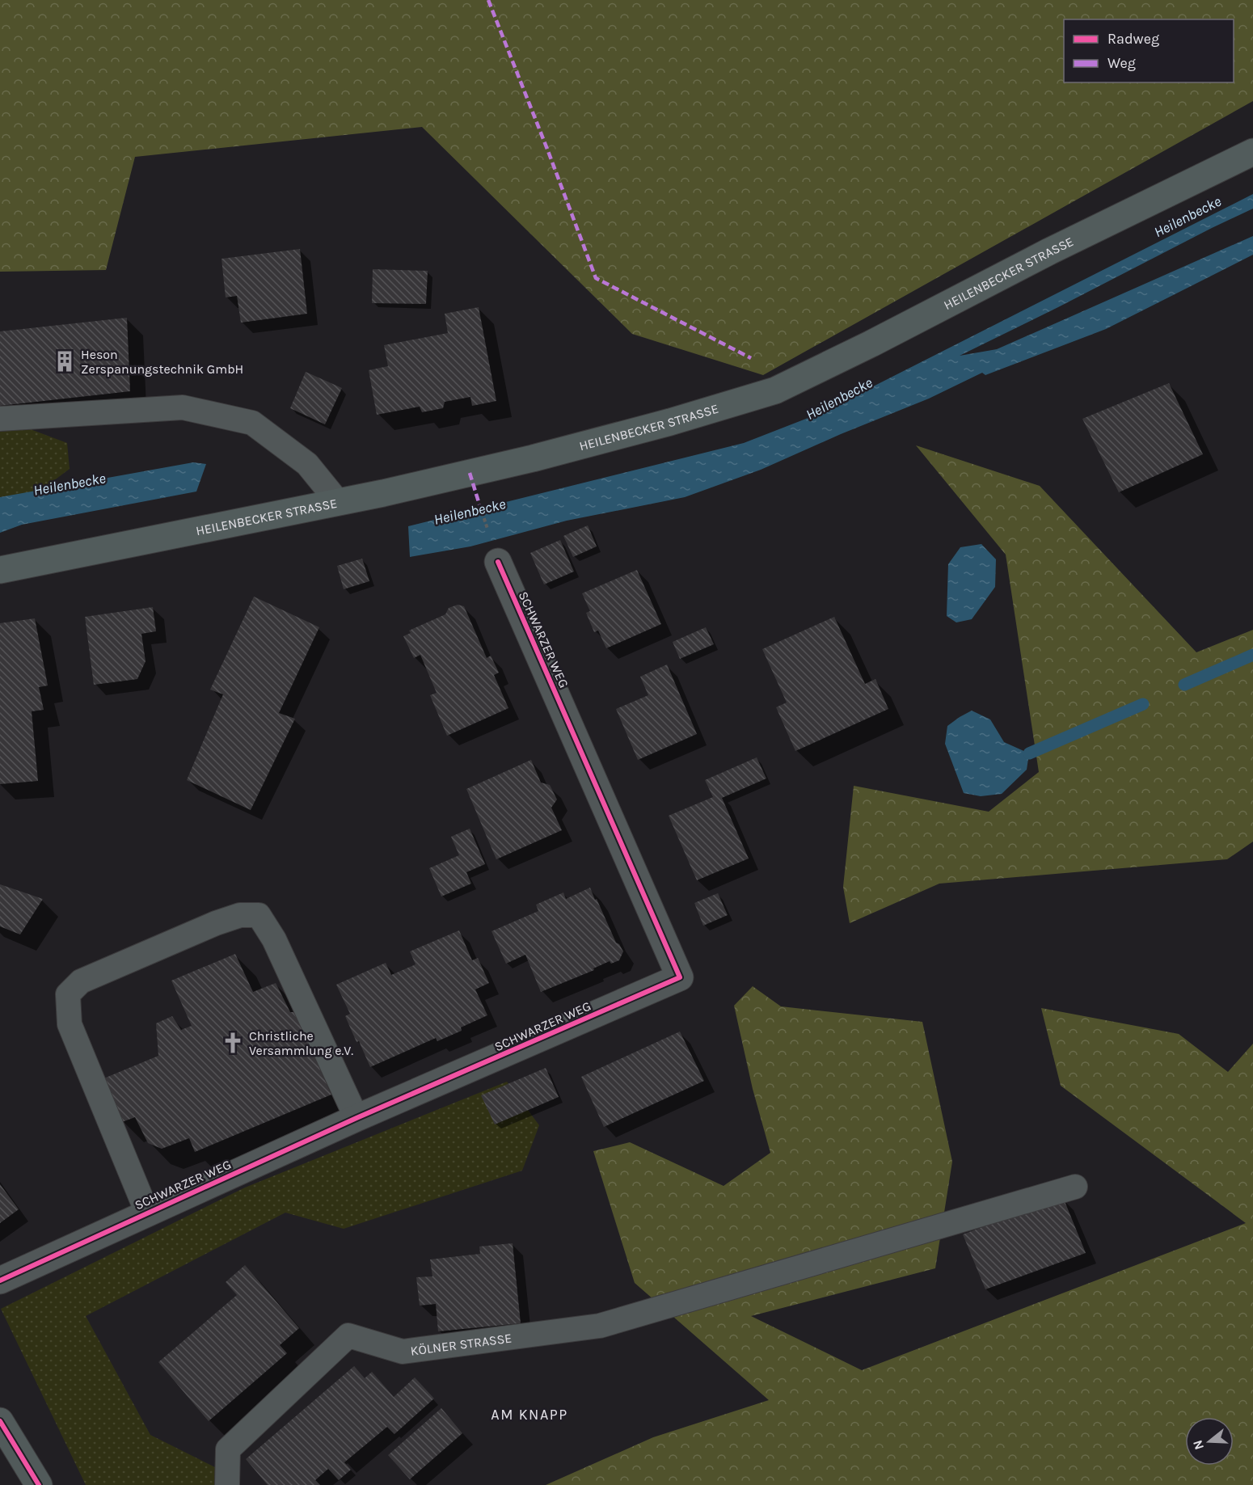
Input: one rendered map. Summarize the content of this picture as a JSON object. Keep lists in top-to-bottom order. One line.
{"streets":{"main road":["HEILENBECKER STRASSE"],"street":["SCHWARZER WEG"],"lane":["KÖLNER STRASSE"]},"districts":["AM KNAPP"],"water":["Heilenbecke"],"places":{"building":["Heson Zerspanungstechnik GmbH"],"church":["Christliche Versammlung e.V."]},"legend":["Radweg","Weg"],"north":"left"}
